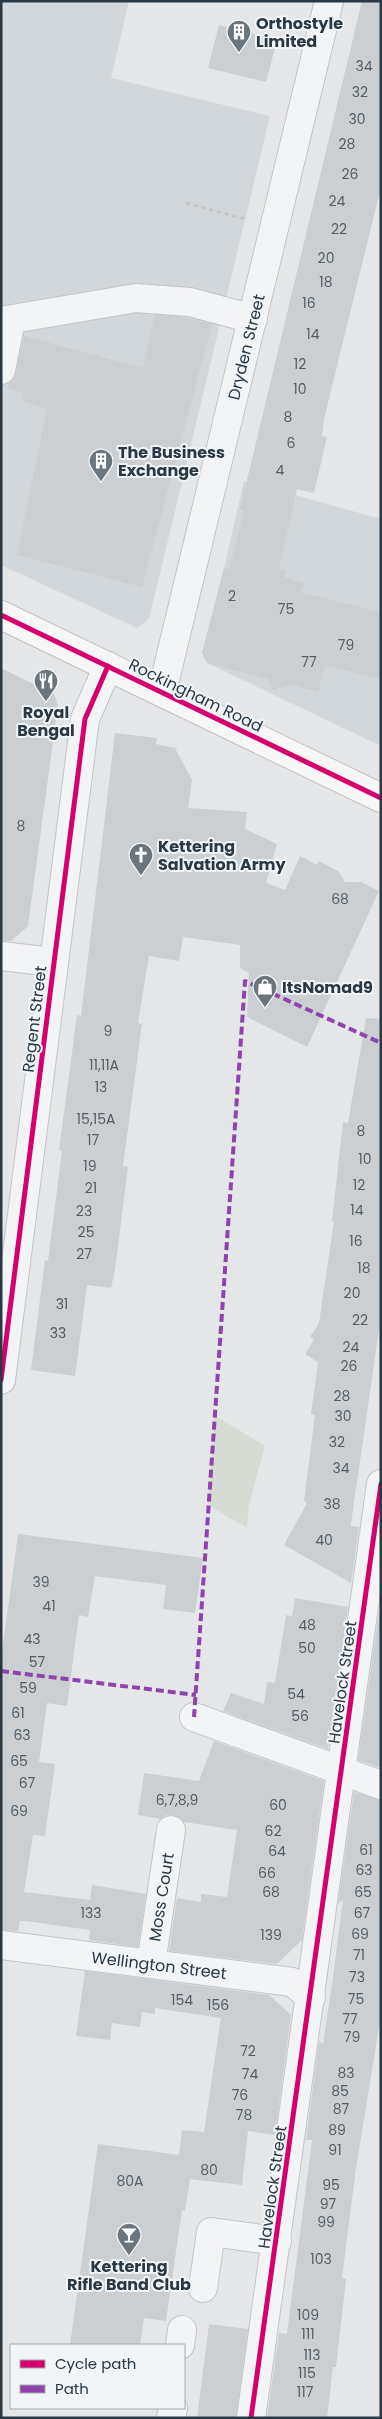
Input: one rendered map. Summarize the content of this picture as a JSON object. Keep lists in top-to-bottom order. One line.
{"streets":{"main road":["Rockingham Road"],"street":["Dryden Street","Regent Street","Havelock Street","Moss Court","Wellington Street"]},"crossings":[["Dryden Street","Rockingham Road"],["Rockingham Road","Regent Street"],["Havelock Street","Wellington Street"],["Moss Court","Wellington Street"]],"places":{"building":["Orthostyle Limited","The Business Exchange"],"restaurant":["Royal Bengal"],"church":["Kettering Salvation Army"],"shop":["ItsNomad9"],"bar":["Kettering Rifle Band Club"]},"house_numbers":["34","32","30","28","26","24","22","20","18","16","14","12","10","8","6","4","2","75","79","77","8","68","9","11,11A","13","15,15A","8","17","10","19","12","21","14","23","25","16","27","18","20","31","22","33","24","26","28","30","32","34","38","40","39","41","48","43","50","57","59","54","61","56","63","65","67","6,7,8,9","60","69","62","61","64","63","66","68","65","133","67","69","139","71","73","75","154","156","77","79","72","83","74","85","76","87","78","89","91","80","80A","95","97","99","103","109","111","113","115","117"],"legend":["Cycle path","Path"]}
